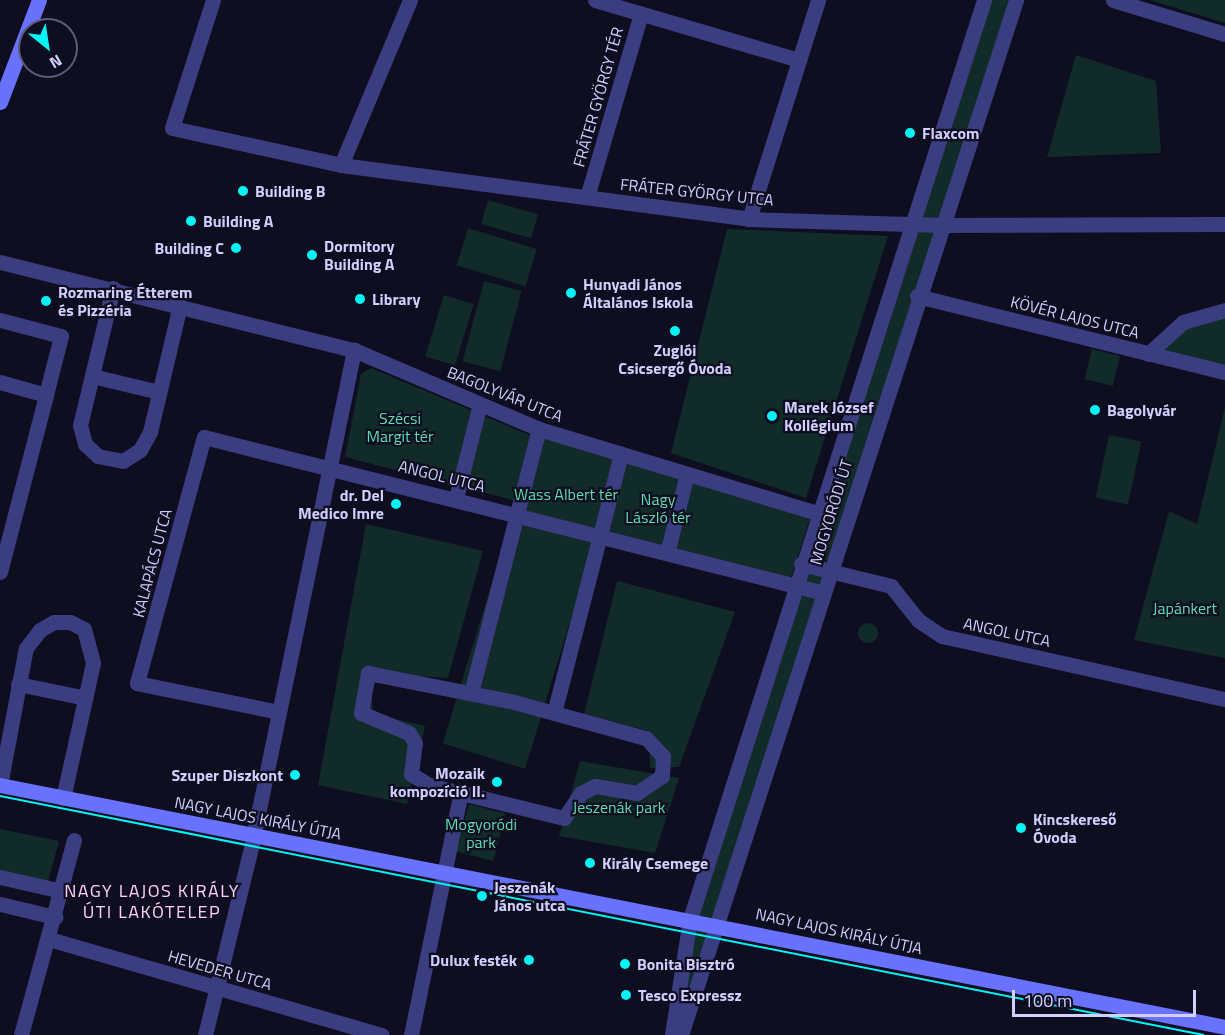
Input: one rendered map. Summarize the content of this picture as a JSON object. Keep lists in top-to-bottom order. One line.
{"streets":{"main road":["NAGY LAJOS KIRÁLY ÚTJA"],"street":["FRÁTER GYÖRGY TÉR","FRÁTER GYÖRGY UTCA","KÖVÉR LAJOS UTCA","BAGOLYVÁR UTCA","ANGOL UTCA","MOGYORÓDI ÚT","KALAPÁCS UTCA","HEVEDER UTCA"]},"crossings":[["FRÁTER GYÖRGY TÉR","FRÁTER GYÖRGY UTCA"],["FRÁTER GYÖRGY UTCA","MOGYORÓDI ÚT"],["KÖVÉR LAJOS UTCA","MOGYORÓDI ÚT"],["BAGOLYVÁR UTCA","MOGYORÓDI ÚT"],["ANGOL UTCA","MOGYORÓDI ÚT"],["ANGOL UTCA","KALAPÁCS UTCA"],["MOGYORÓDI ÚT","NAGY LAJOS KIRÁLY ÚTJA"]],"districts":["NAGY LAJOS KIRÁLY ÚTI LAKÓTELEP"],"parks":["Szécsi Margit tér","Wass Albert tér","Nagy László tér","Japánkert","Jeszenák park","Mogyoródi park"],"places":["Flaxcom","Building B","Building A","Building C","Dormitory Building A","Hunyadi János Általános Iskola","Library","Rozmaring Étterem és Pizzéria","Zuglói Csicsergő Óvoda","Bagolyvár","Marek József Kollégium","dr. Del Medico Imre","Szuper Diszkont","Mozaik kompozíció II.","Kincskereső Óvoda","Király Csemege","Jeszenák János utca","Dulux festék","Bonita Bisztró","Tesco Expressz"],"scale_bar":"100 m","north":"bottom right"}
